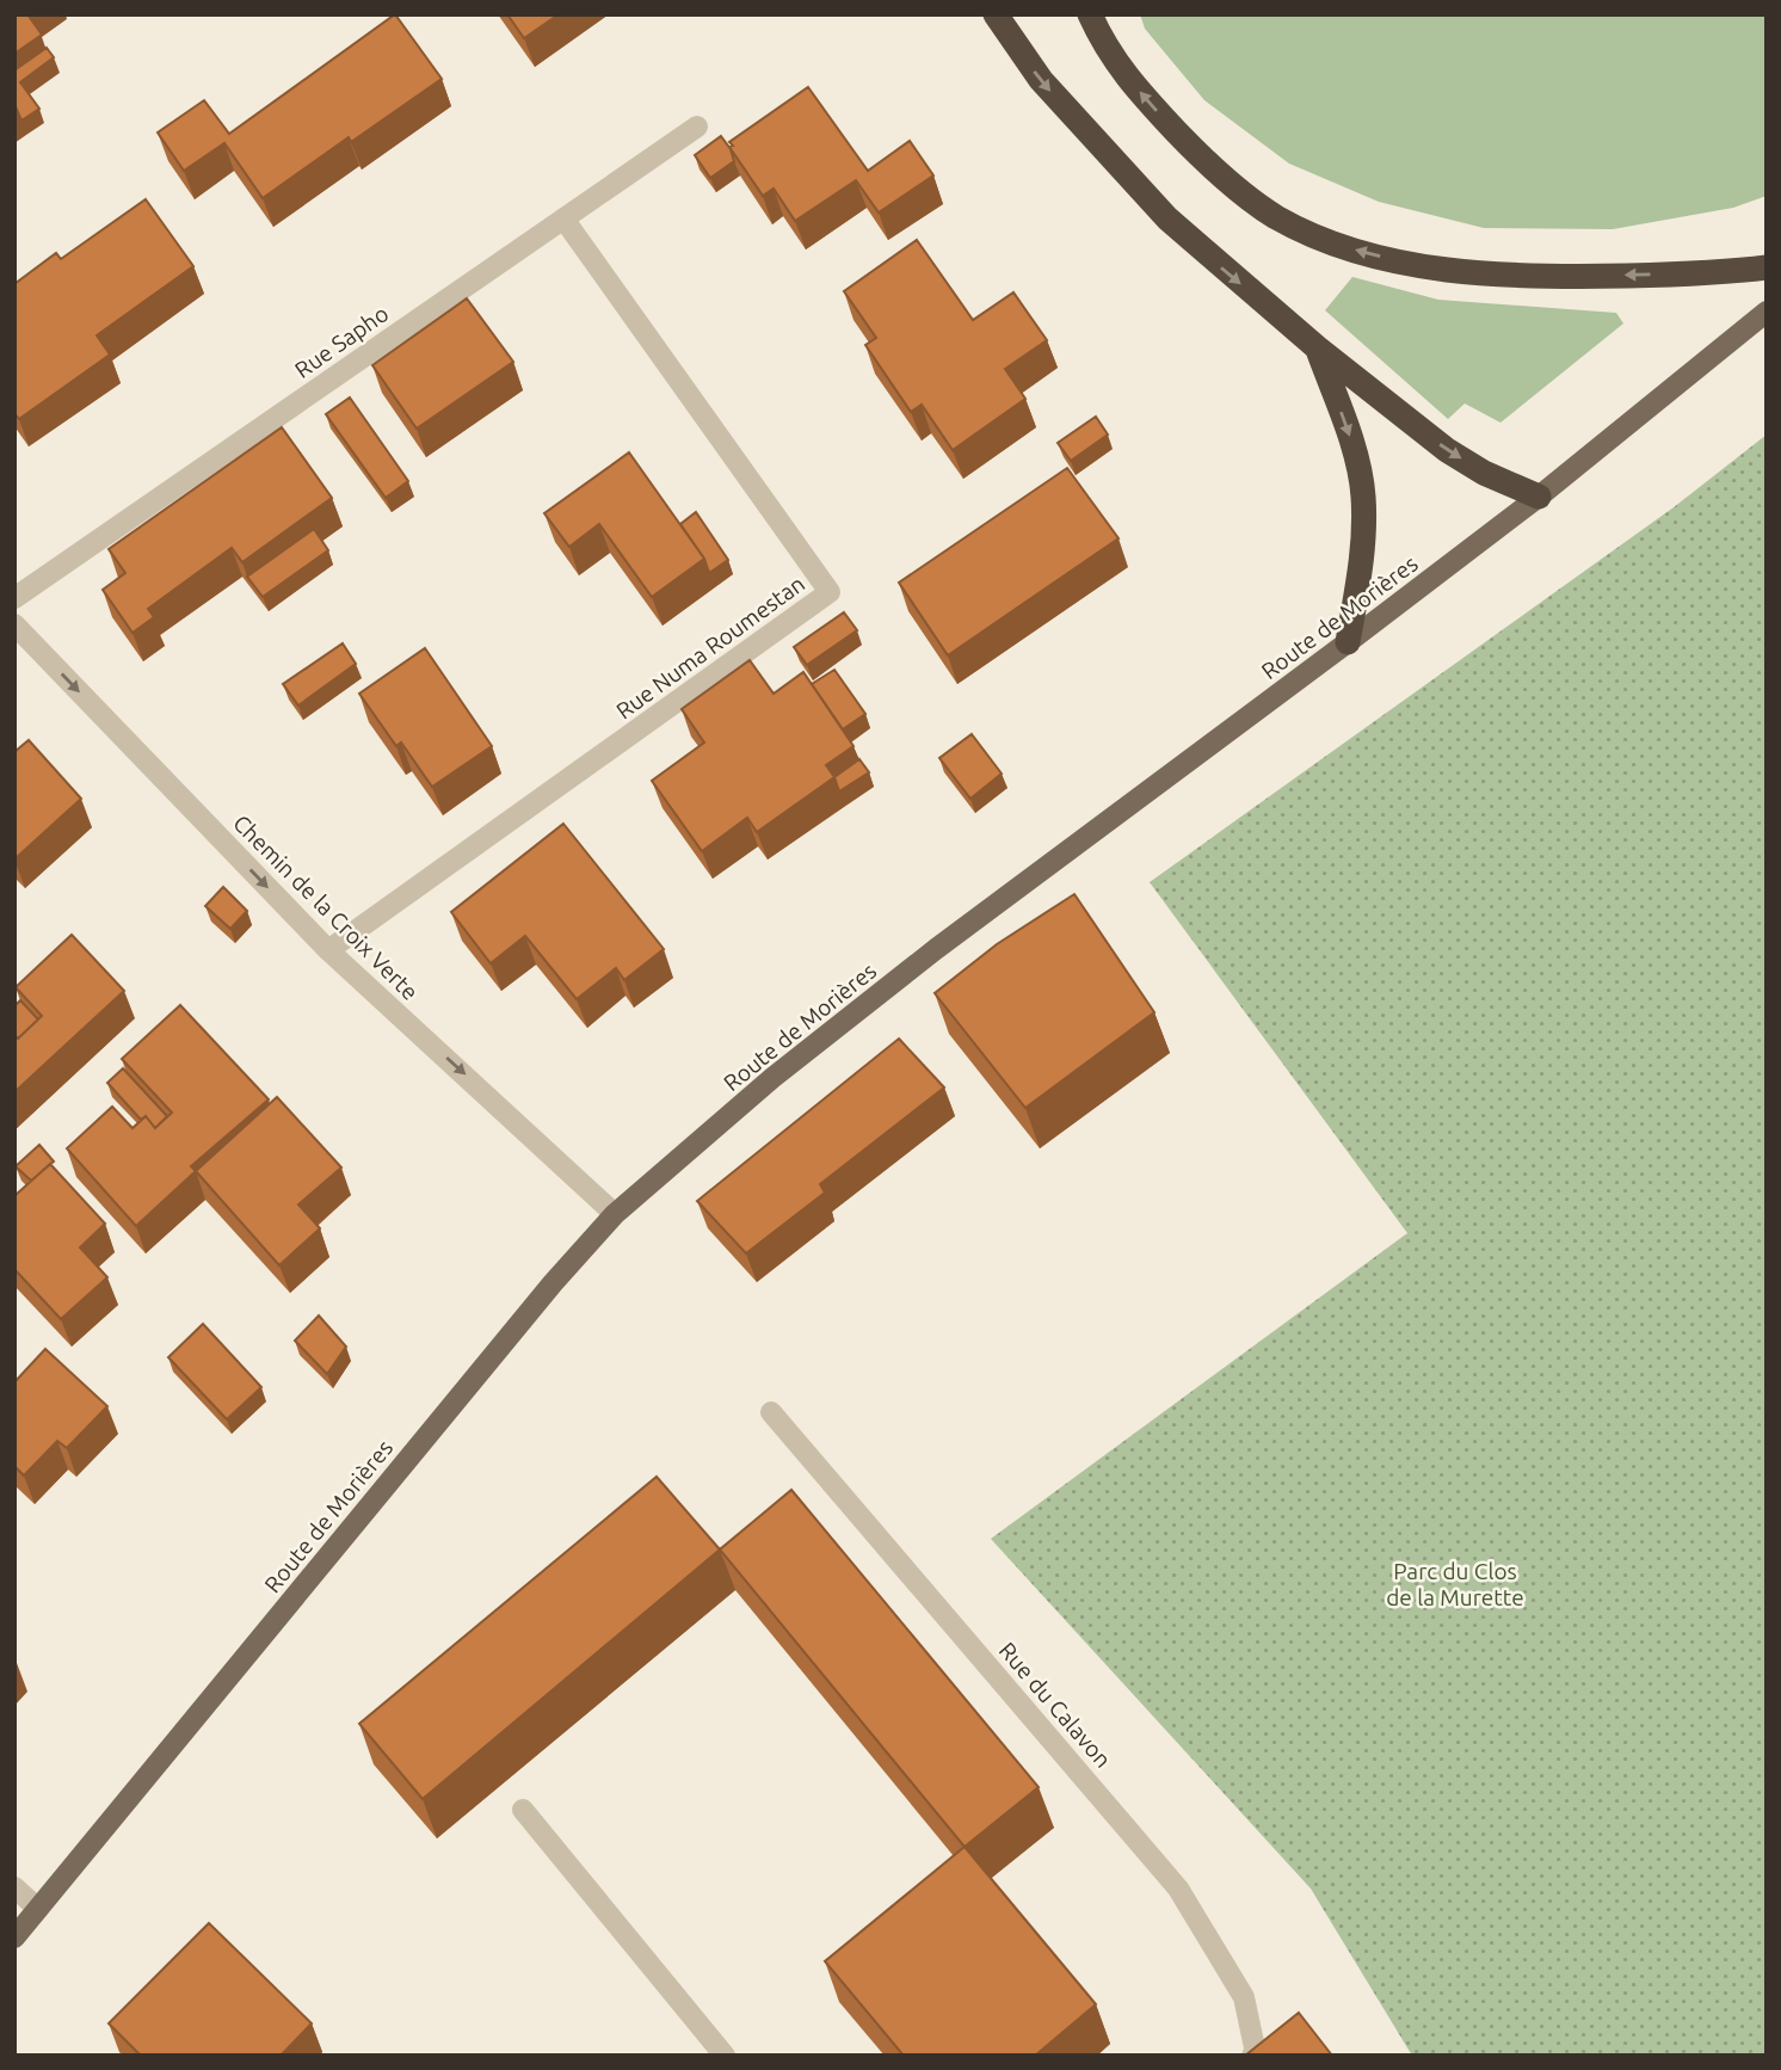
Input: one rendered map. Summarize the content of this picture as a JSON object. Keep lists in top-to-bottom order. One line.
{"streets":{"main road":["Route de Morières"],"street":["Rue Sapho","Rue Numa Roumestan","Chemin de la Croix Verte","Rue du Calavon"]},"crossings":[["Rue Sapho","Rue Numa Roumestan"],["Route de Morières","Chemin de la Croix Verte"],["Rue Numa Roumestan","Chemin de la Croix Verte"]],"one_way":["Chemin de la Croix Verte"],"parks":["Parc du Clos de la Murette"]}
